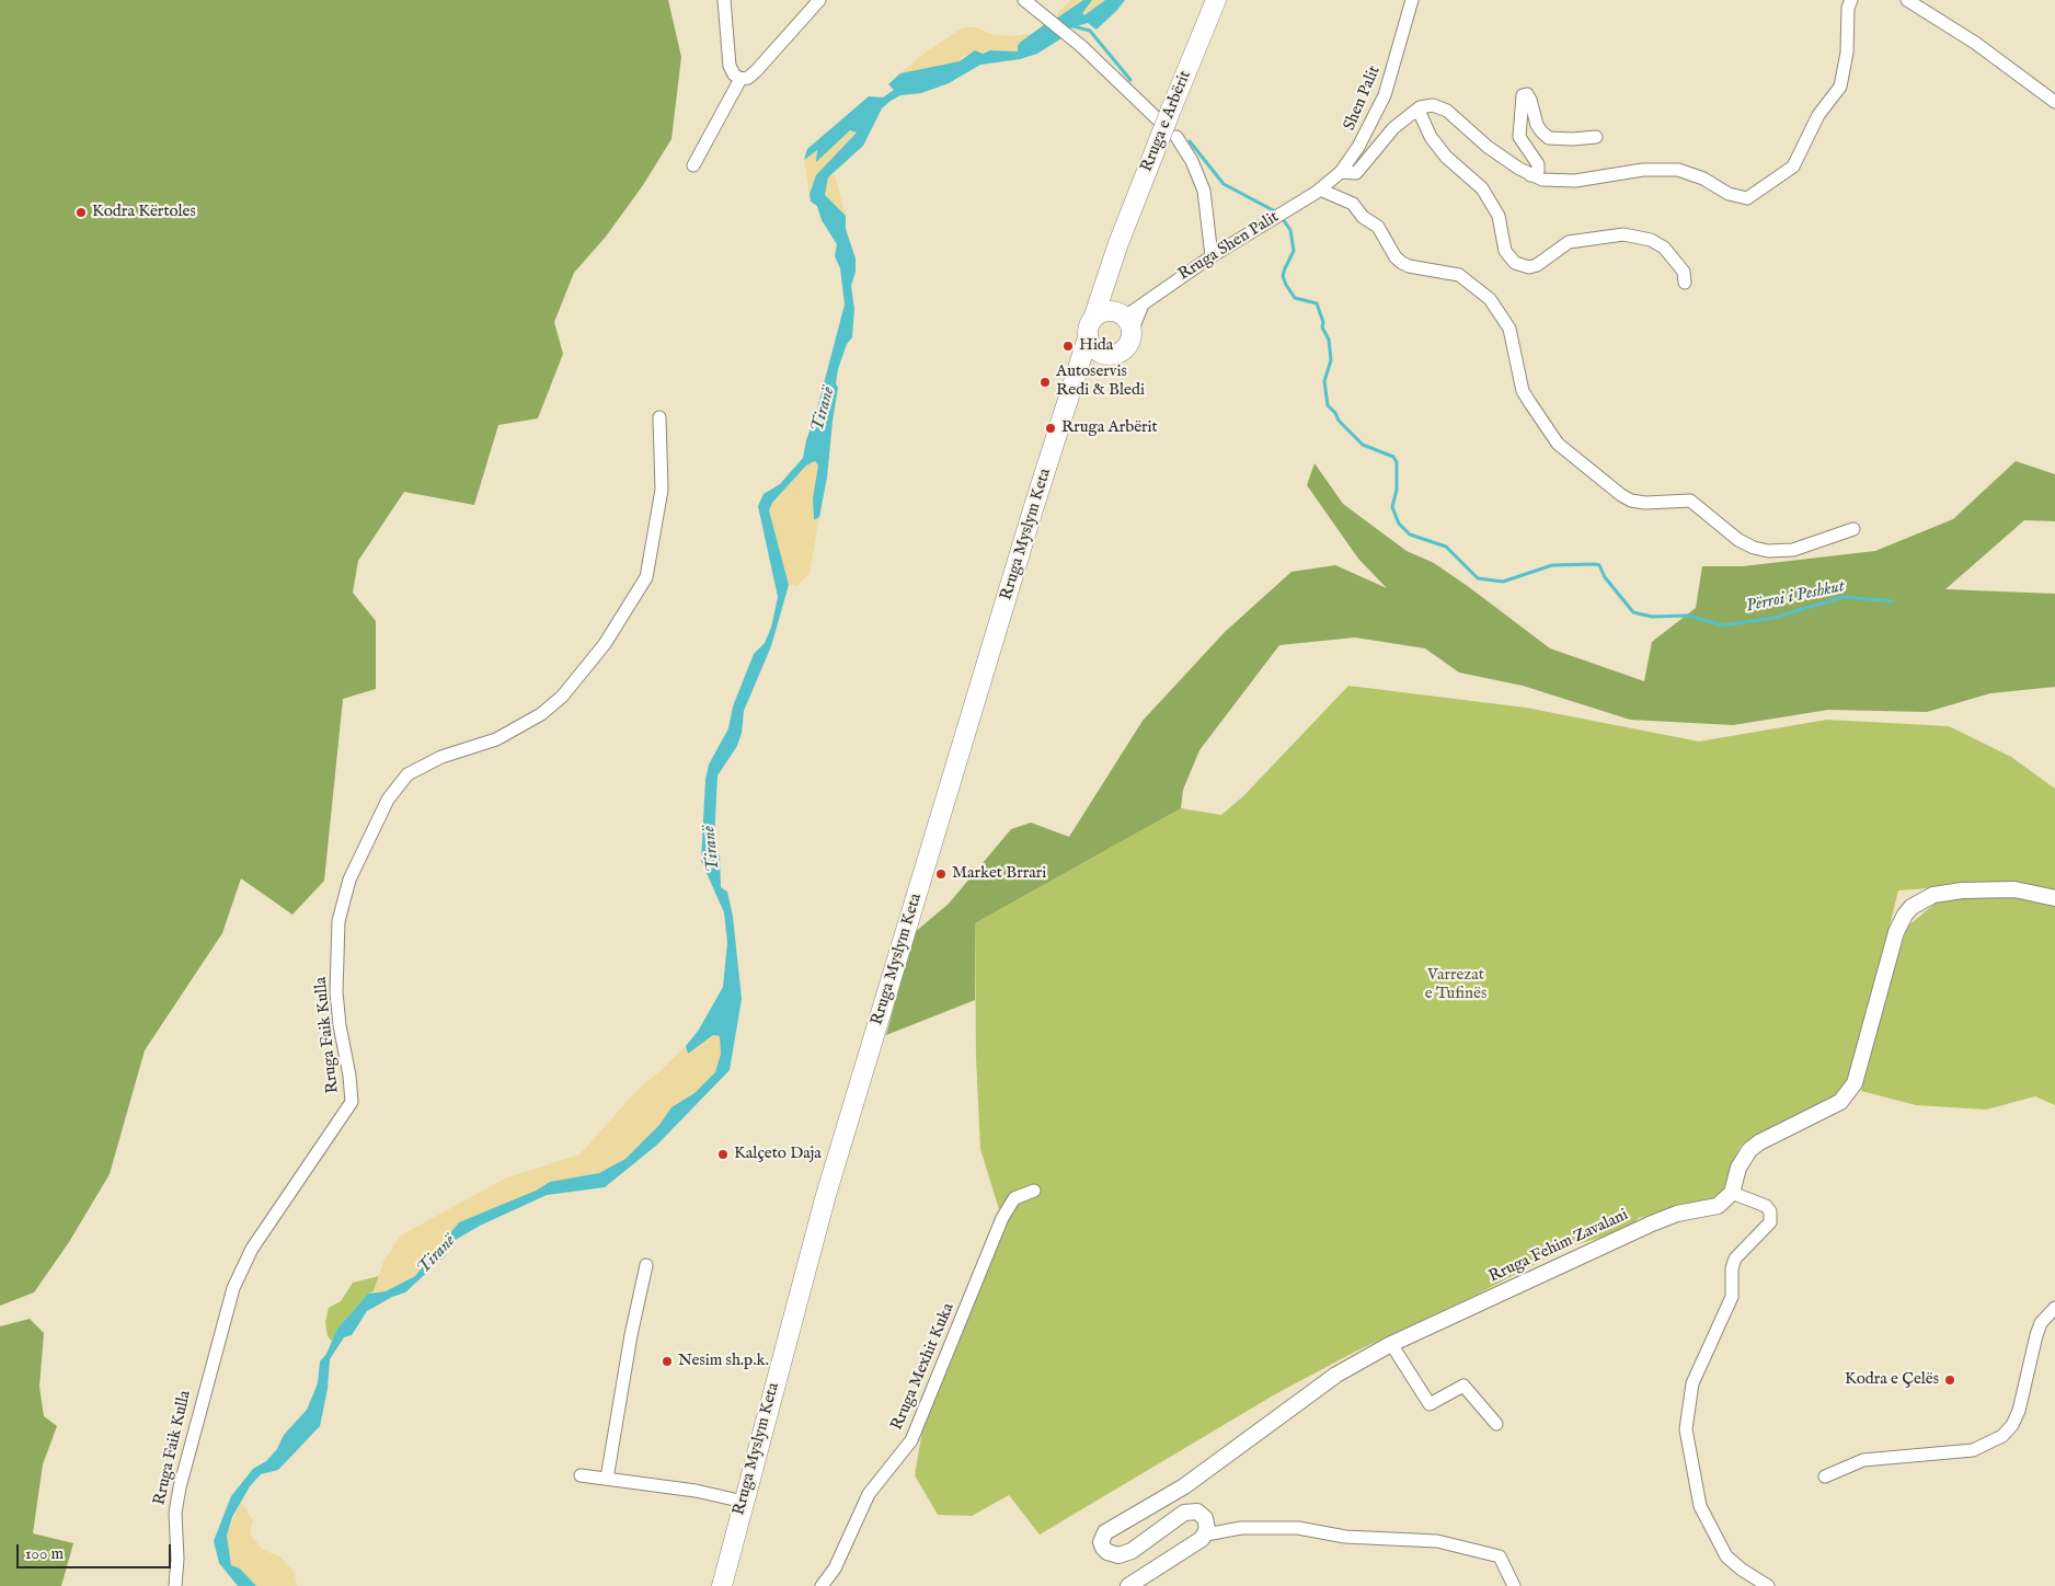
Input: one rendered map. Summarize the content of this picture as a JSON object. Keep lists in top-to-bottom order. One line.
{"streets":{"main road":["Rruga e Arbërit","Rruga Myslym Keta"],"street":["Shen Palit","Rruga Shen Palit","Rruga Faik Kulla","Rruga Fehim Zavalani","Rruga Mexhit Kuka"]},"crossings":[["Shen Palit","Rruga Shen Palit"],["Rruga e Arbërit","Rruga Shen Palit"],["Rruga e Arbërit","Rruga Myslym Keta"],["Rruga Shen Palit","Rruga Myslym Keta"]],"water":["Tiranë","Përroi i Peshkut"],"parks":["Varrezat e Tufinës"],"places":["Kodra Kërtoles","Hida","Autoservis Redi & Bledi","Rruga Arbërit","Market Brrari","Kalçeto Daja","Nesim sh.p.k.","Kodra e Çelës"],"scale_bar":"100 m"}
